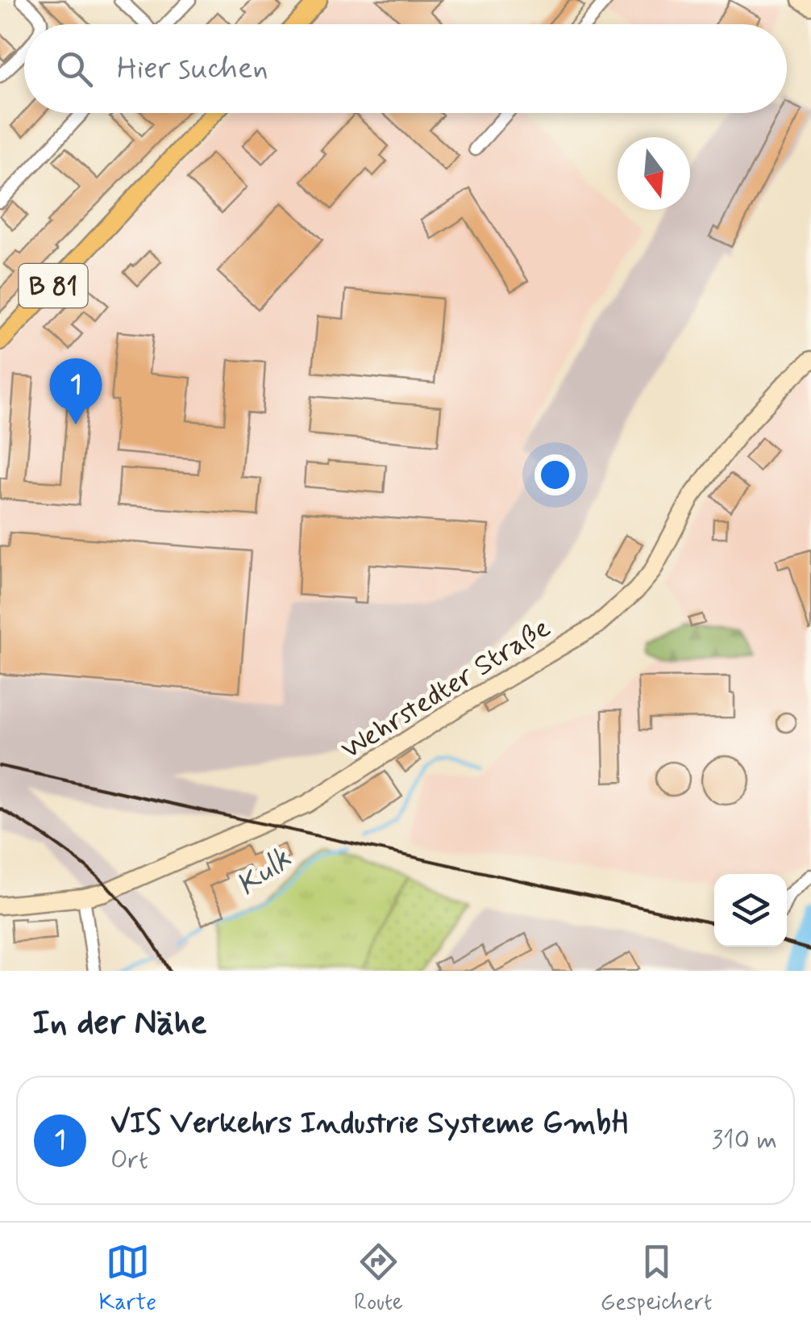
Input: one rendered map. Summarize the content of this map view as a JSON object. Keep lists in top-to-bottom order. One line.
{"streets":{"main road":["B 81"],"street":["Wehrstedter Straße"]},"water":["Kulk"],"north":"bottom","page":{"search":"Hier suchen","pins":"1","heading":"In der Nähe","list":[{"mark":"1","name":"VIS Verkehrs Industrie Systeme GmbH","note":"Ort","value":"310 m"}],"nav":["Karte","Route","Gespeichert"]}}
